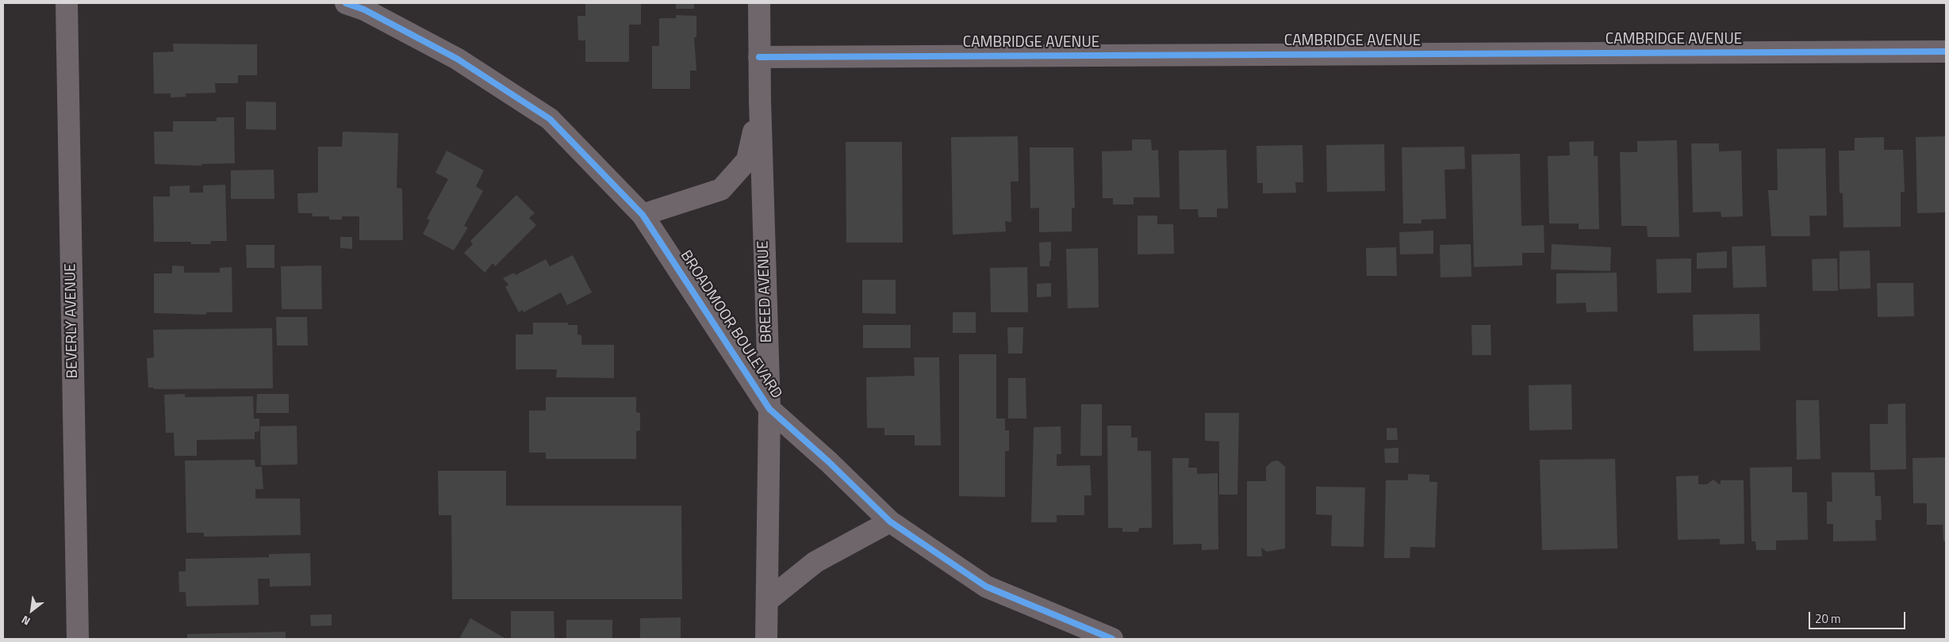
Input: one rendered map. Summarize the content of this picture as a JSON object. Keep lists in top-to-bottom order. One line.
{"streets":{"street":["CAMBRIDGE AVENUE","BREED AVENUE","BEVERLY AVENUE","BROADMOOR BOULEVARD"]},"crossings":[["CAMBRIDGE AVENUE","BREED AVENUE"],["BREED AVENUE","BROADMOOR BOULEVARD"]],"scale_bar":"20 m","north":"bottom left"}
